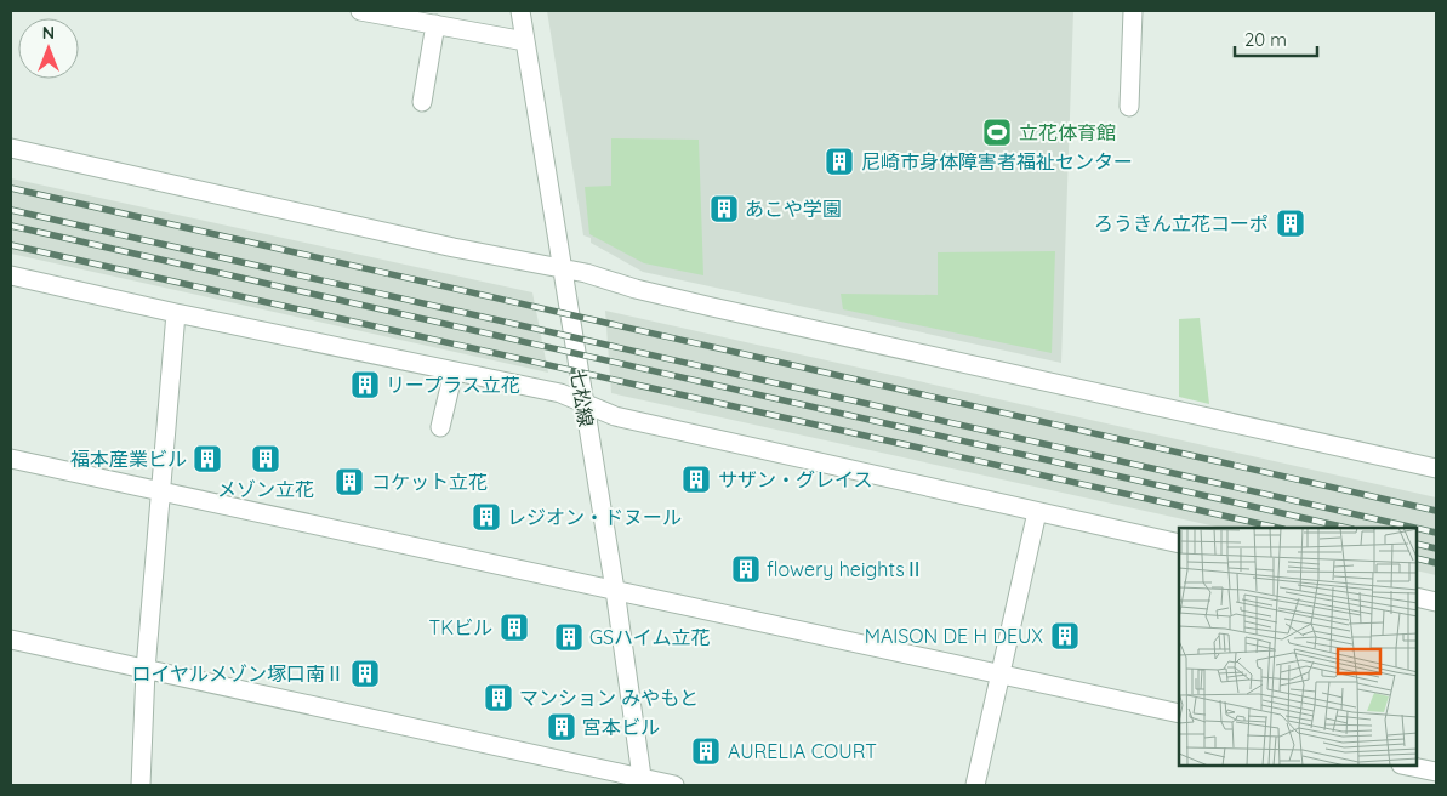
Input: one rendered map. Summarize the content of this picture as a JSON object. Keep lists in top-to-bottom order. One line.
{"streets":{"street":["七松線"]},"places":{"sports":["立花体育館"],"building":["尼崎市身体障害者福祉センター","あこや学園","ろうきん立花コーポ","リープラス立花","福本産業ビル","メゾン立花","サザン・グレイス","コケット立花","レジオン・ドヌール","flowery heightsⅡ","TKビル","MAISON DE H DEUX","GSハイム立花","ロイヤルメゾン塚口南Ⅱ","マンション みやもと","宮本ビル","AURELIA COURT"]},"scale_bar":"20 m","north":"top"}
